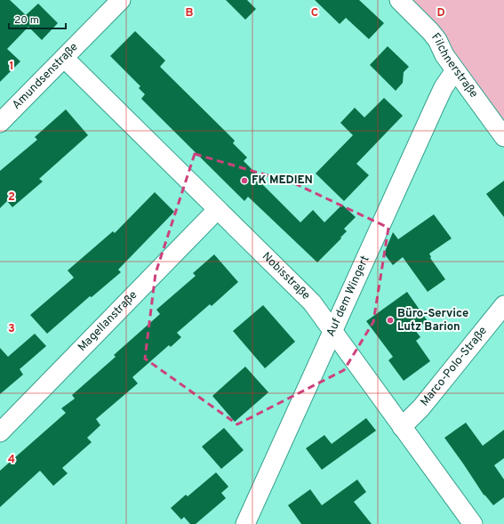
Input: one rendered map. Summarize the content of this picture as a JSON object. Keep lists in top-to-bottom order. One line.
{"streets":{"street":["Filchnerstraße","Amundsenstraße","Nobisstraße","Auf dem Wingert","Magellanstraße","Marco-Polo-Straße"]},"crossings":[["Filchnerstraße","Auf dem Wingert"],["Amundsenstraße","Nobisstraße"],["Nobisstraße","Auf dem Wingert"],["Nobisstraße","Magellanstraße"],["Nobisstraße","Marco-Polo-Straße"]],"places":["FK MEDIEN","Büro-Service Lutz Barion"],"scale_bar":"20 m","grid":{"columns":["B","C","D"],"rows":["1","2","3","4"]}}
